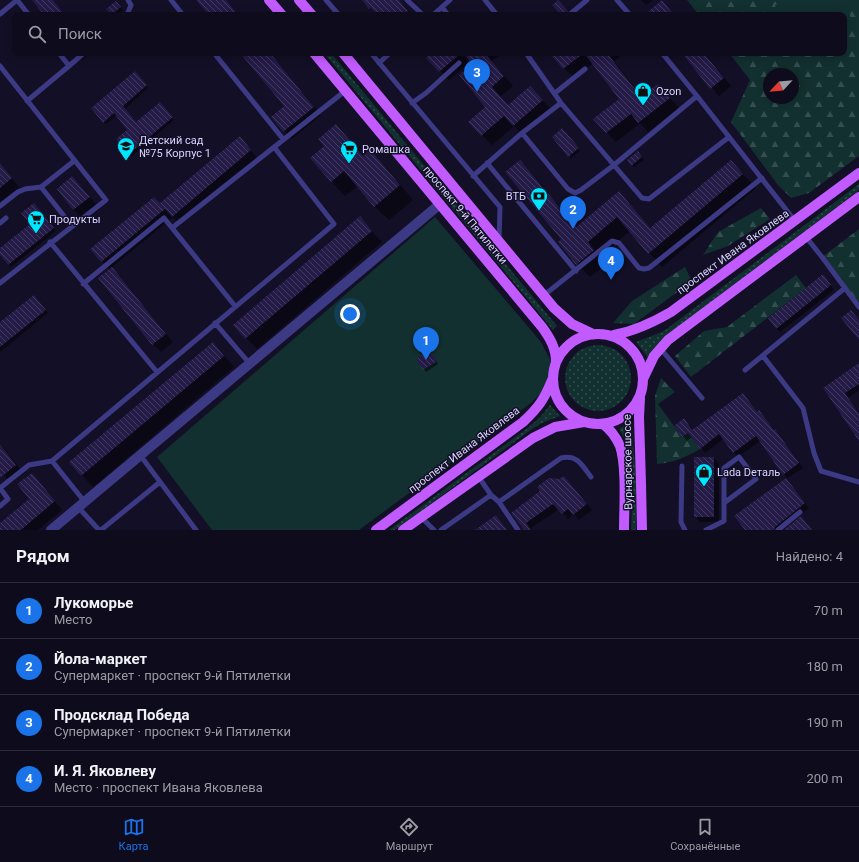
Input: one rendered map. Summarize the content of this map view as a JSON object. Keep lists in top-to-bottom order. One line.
{"streets":{"main road":["проспект 9-й Пятилетки","проспект Ивана Яковлева","Вурнарское шоссе"]},"crossings":[["проспект 9-й Пятилетки","проспект Ивана Яковлева"],["проспект 9-й Пятилетки","Вурнарское шоссе"],["проспект Ивана Яковлева","Вурнарское шоссе"]],"places":{"shop":["Ozon","Lada Dеталь"],"school or university":["Детский сад №75 Корпус 1"],"supermarket":["Ромашка","Продукты"],"bank":["ВТБ"]},"north":"bottom left","page":{"search":"Поиск","pins":["3","2","4","1"],"heading":["Рядом","Найдено: 4"],"list":[{"mark":"1","name":"Лукоморье","note":"Место","value":"70 m"},{"mark":"2","name":"Йола-маркет","note":"Супермаркет · проспект 9-й Пятилетки","value":"180 m"},{"mark":"3","name":"Продсклад Победа","note":"Супермаркет · проспект 9-й Пятилетки","value":"190 m"},{"mark":"4","name":"И. Я. Яковлеву","note":"Место · проспект Ивана Яковлева","value":"200 m"}],"nav":["Карта","Маршрут","Сохранённые"]}}
